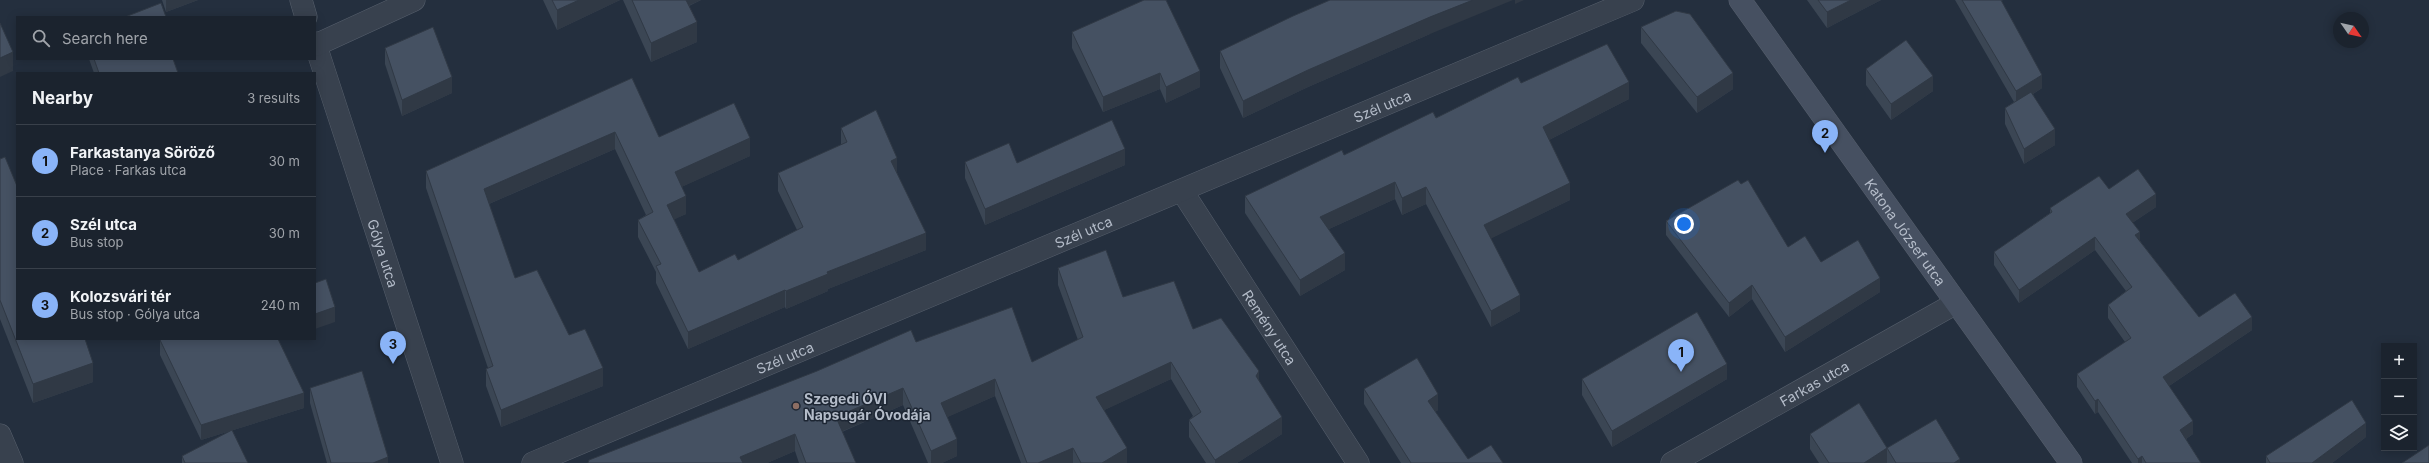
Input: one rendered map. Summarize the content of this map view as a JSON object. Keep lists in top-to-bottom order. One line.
{"streets":{"street":["Szél utca","Katona József utca","Gólya utca","Remény utca","Farkas utca"]},"crossings":[["Szél utca","Remény utca"],["Katona József utca","Farkas utca"]],"places":["Szegedi ÓVI Napsugár Óvodája"],"north":"bottom right","page":{"search":"Search here","heading":["Nearby","3 results"],"pins":["2","3","1"],"list":[{"mark":"1","name":"Farkastanya Söröző","note":"Place · Farkas utca","value":"30 m"},{"mark":"2","name":"Szél utca","note":"Bus stop","value":"30 m"},{"mark":"3","name":"Kolozsvári tér","note":"Bus stop · Gólya utca","value":"240 m"}],"map_buttons":["+","−"]}}
